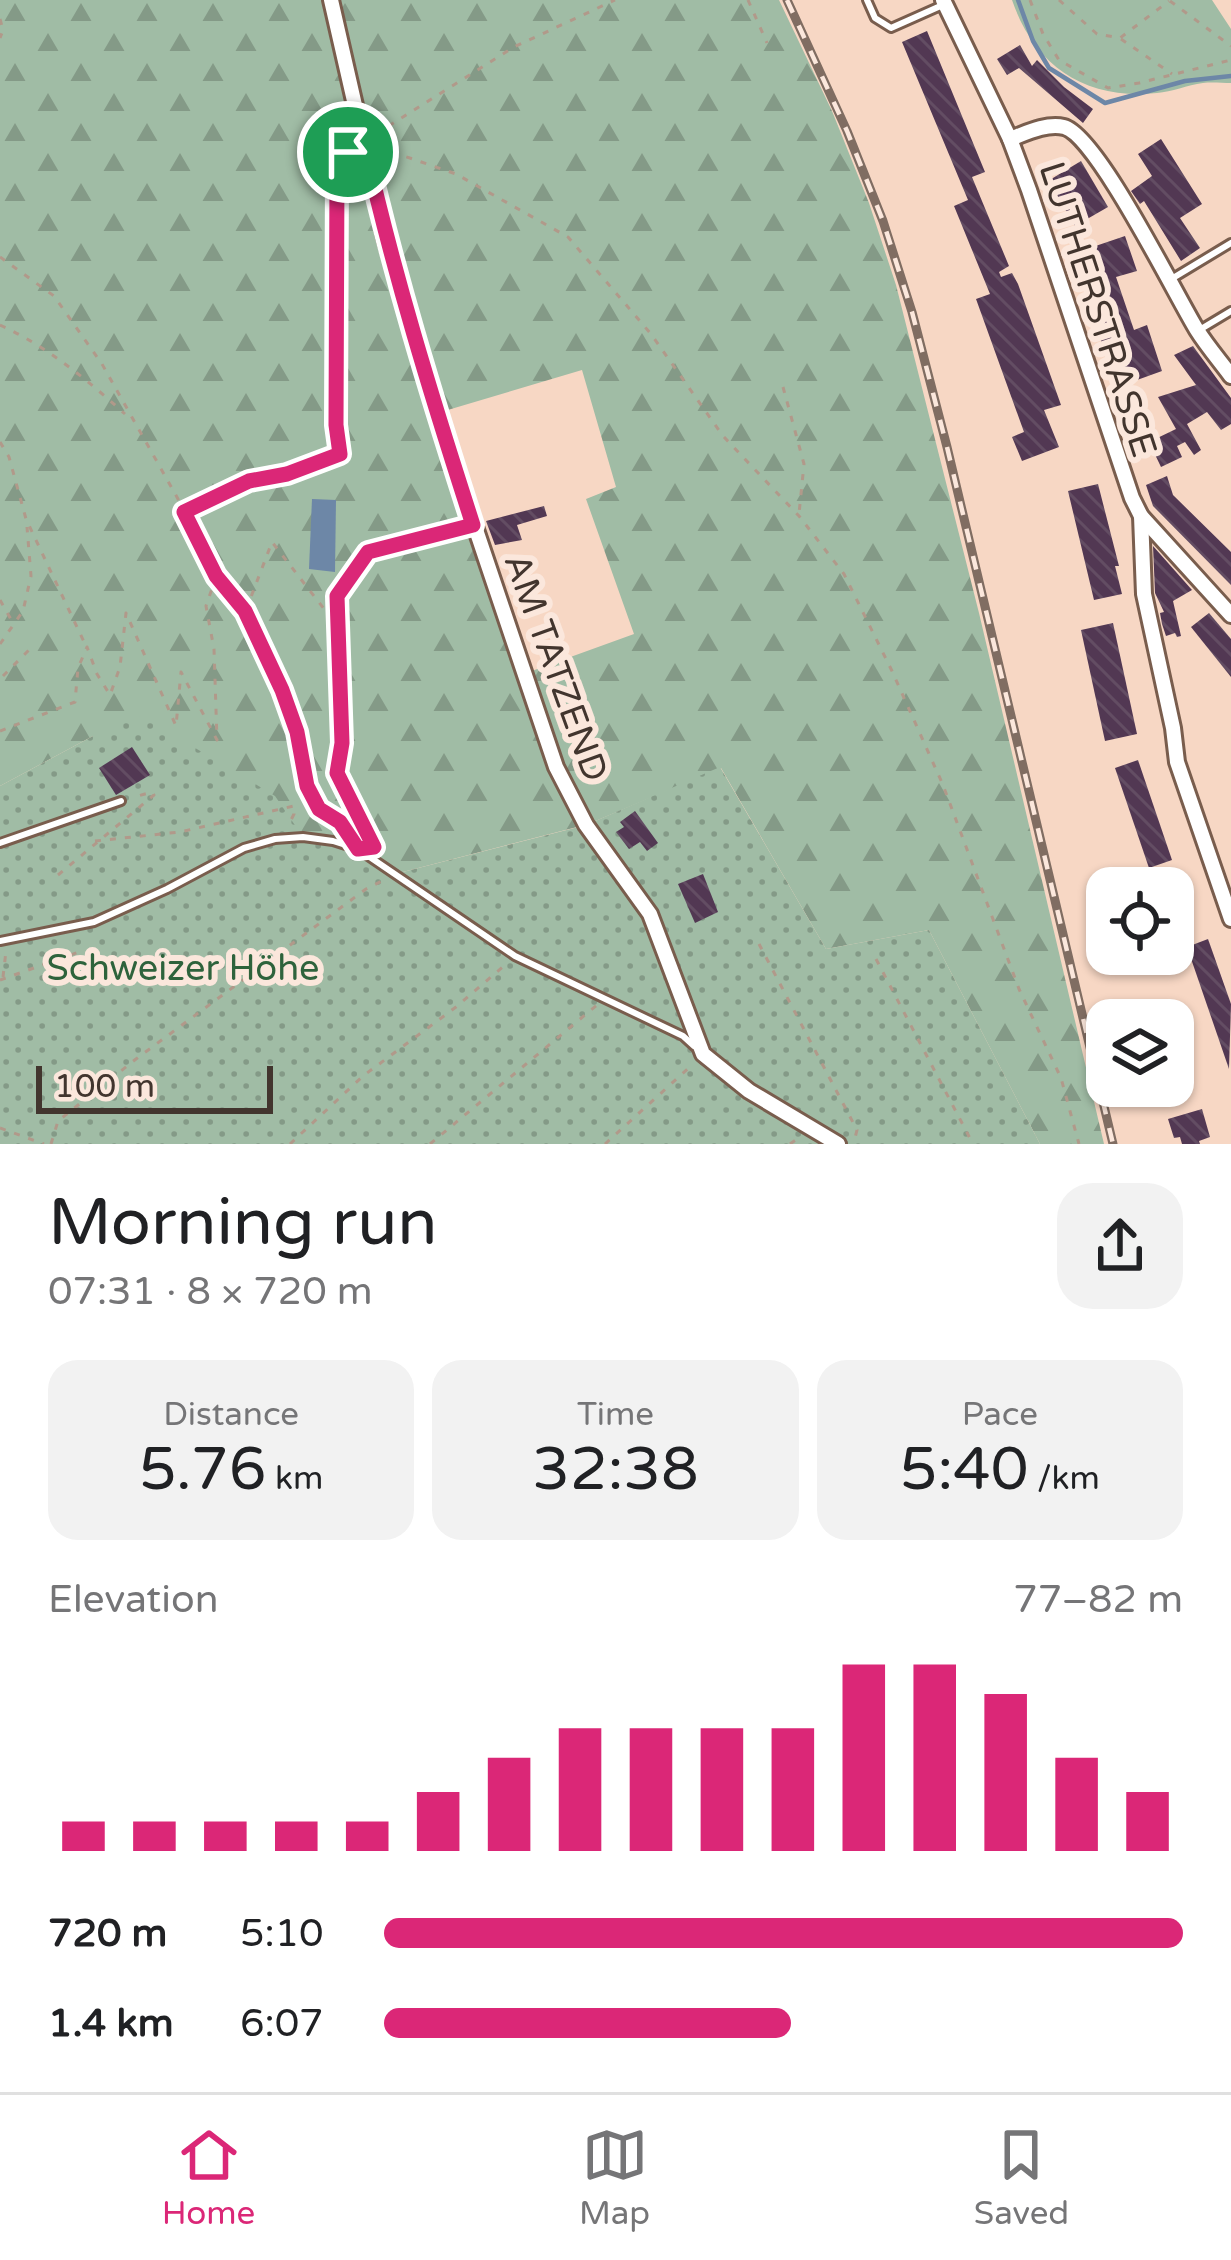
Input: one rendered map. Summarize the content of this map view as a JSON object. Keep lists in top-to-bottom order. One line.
{"streets":{"street":["LUTHERSTRASSE","AM TATZEND"]},"parks":["Schweizer Höhe"],"scale_bar":"100 m","page":{"scale":"100 m","heading":["Morning run","07:31 · 8 × 720 m"],"stats":[["Distance","5.76 km"],["Time","32:38"],["Pace","5:40 /km"]],"chart":["Elevation","77–82 m"],"list":[{"name":"720 m","note":"5:10"},{"name":"1.4 km","note":"6:07"}],"tabs":["Home","Map","Saved"]}}
